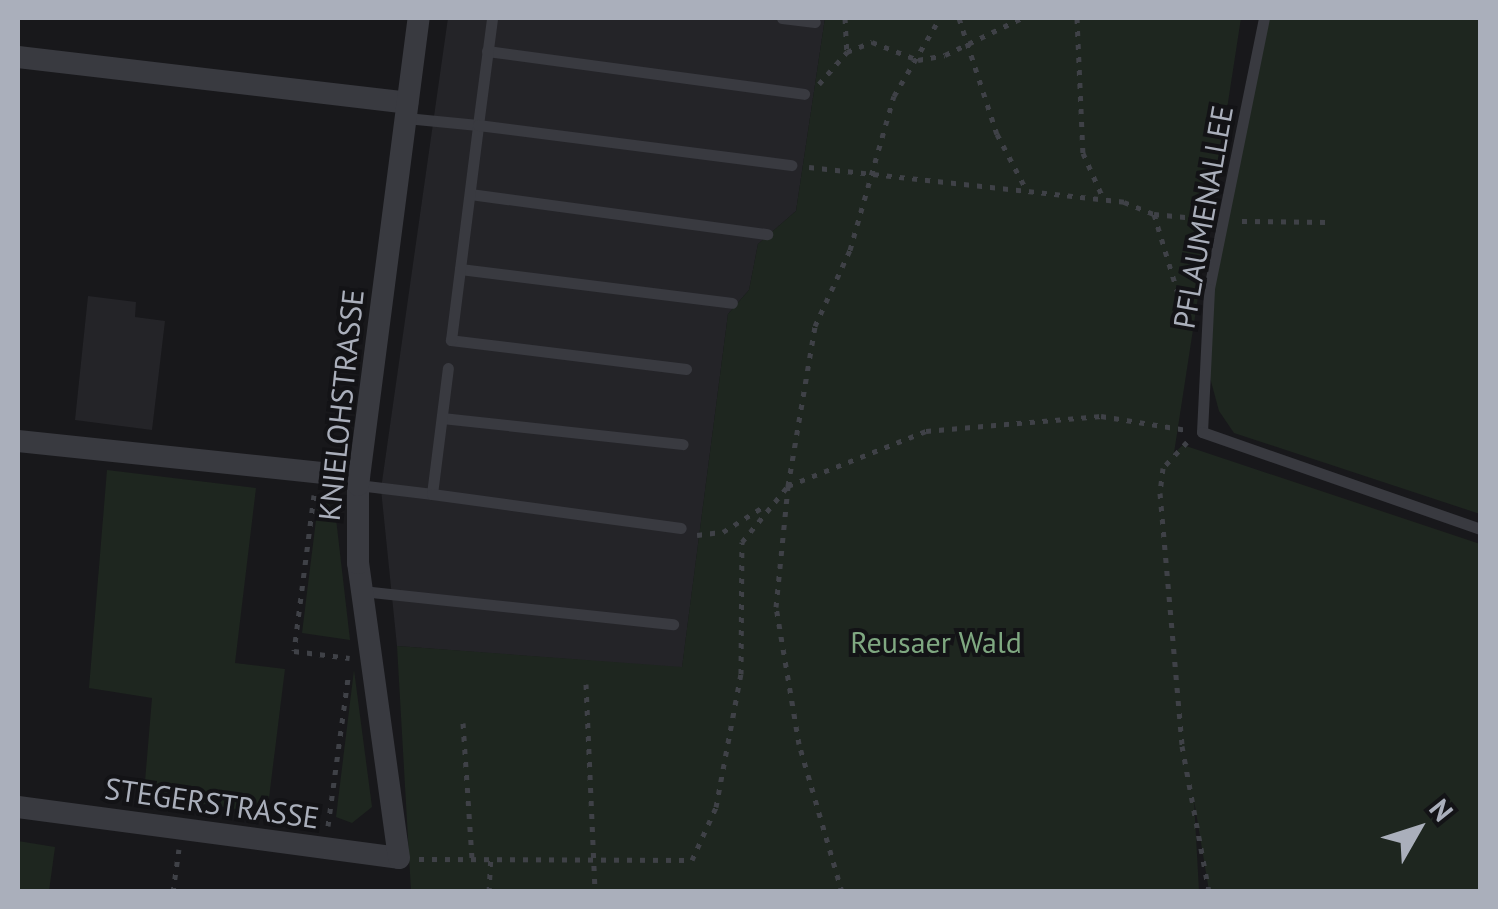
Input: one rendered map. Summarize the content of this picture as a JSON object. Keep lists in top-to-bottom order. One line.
{"streets":{"street":["KNIELOHSTRASSE","STEGERSTRASSE"],"lane":["PFLAUMENALLEE"]},"crossings":[["KNIELOHSTRASSE","STEGERSTRASSE"]],"parks":["Reusaer Wald"],"north":"top right"}
